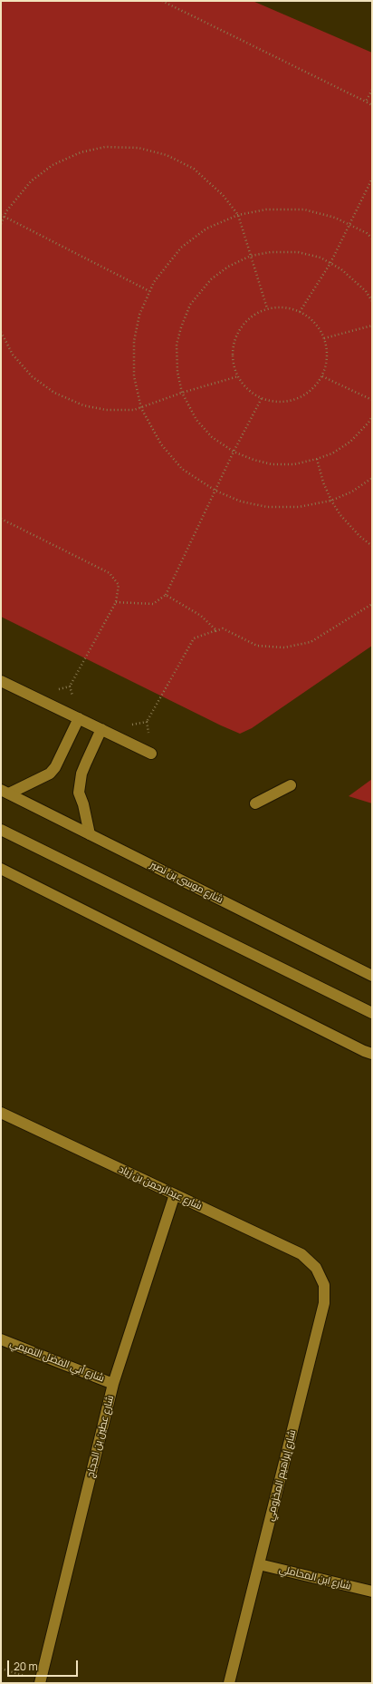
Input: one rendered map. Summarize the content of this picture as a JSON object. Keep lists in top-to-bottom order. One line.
{"streets":{"street":["شارع موسى بن نصير","شارع عبدالرحمن بن زياد","شارع أبي الفضل التميمي","شارع عطين بن الحجاج","شارع إبراهيم المخزومي","شارع ابن المحاملي"]},"crossings":[["شارع عبدالرحمن بن زياد","شارع عطين بن الحجاج"],["شارع عبدالرحمن بن زياد","شارع إبراهيم المخزومي"],["شارع أبي الفضل التميمي","شارع عطين بن الحجاج"],["شارع إبراهيم المخزومي","شارع ابن المحاملي"]],"scale_bar":"20 m"}
